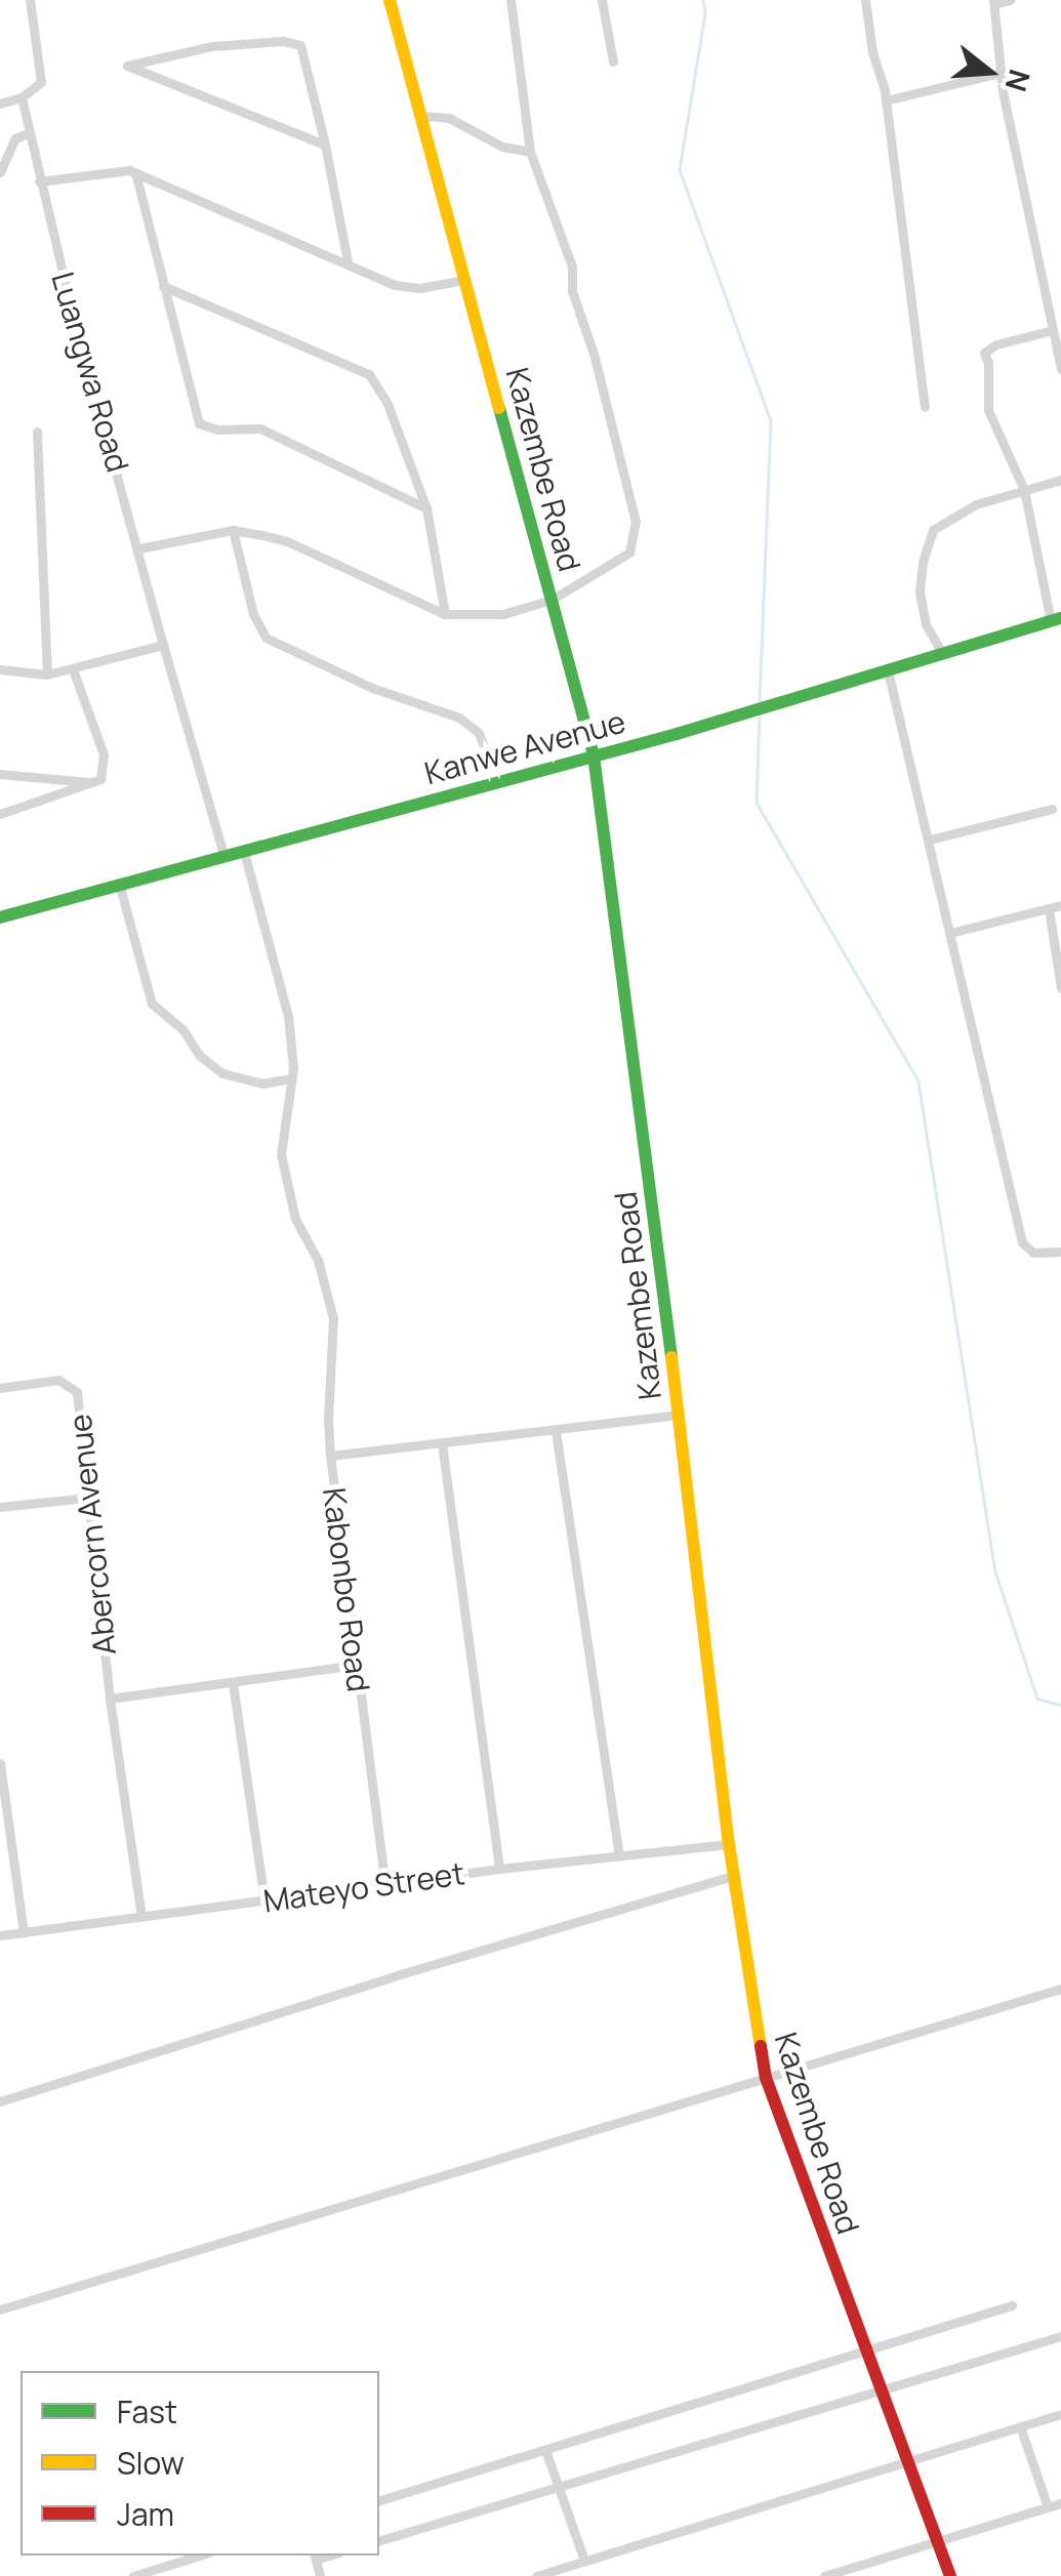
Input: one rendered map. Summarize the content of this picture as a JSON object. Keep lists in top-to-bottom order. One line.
{"streets":{"main road":["Kazembe Road","Kanwe Avenue"],"street":["Luangwa Road","Abercorn Avenue","Kabonbo Road","Mateyo Street"]},"crossings":[["Luangwa Road","Kanwe Avenue"],["Kazembe Road","Kanwe Avenue"],["Kazembe Road","Kabonbo Road"],["Kazembe Road","Mateyo Street"],["Abercorn Avenue","Mateyo Street"],["Kabonbo Road","Mateyo Street"]],"legend":["Fast","Slow","Jam"],"north":"right"}
